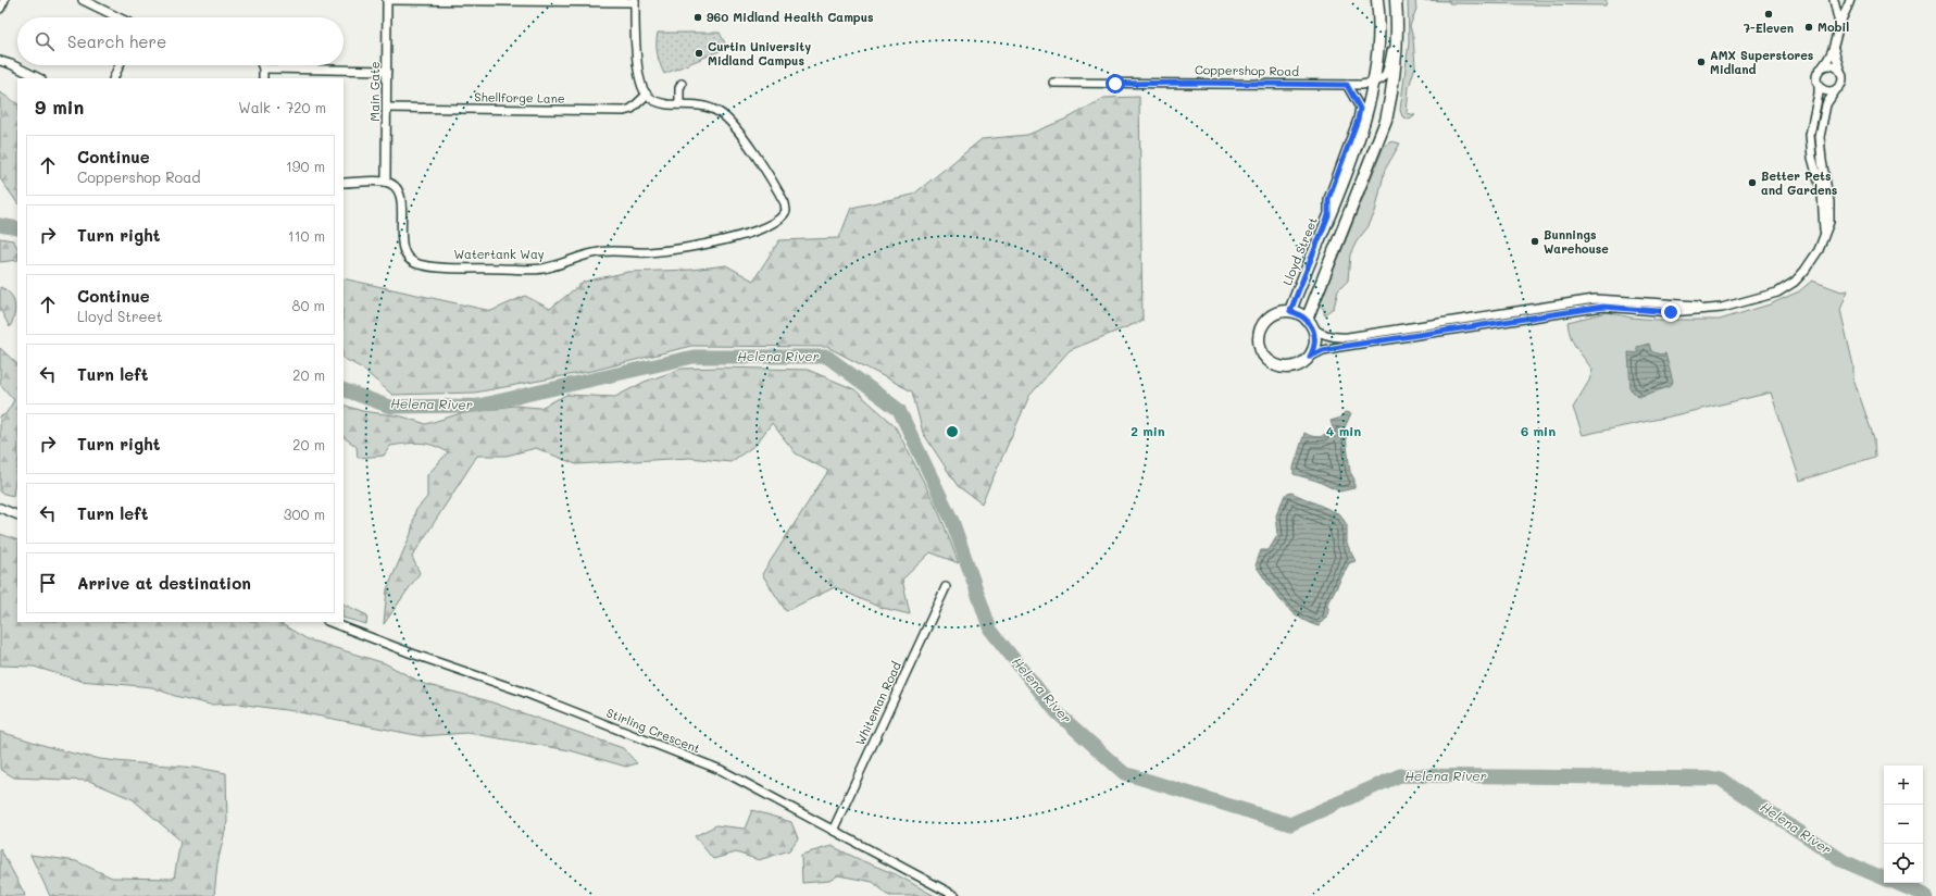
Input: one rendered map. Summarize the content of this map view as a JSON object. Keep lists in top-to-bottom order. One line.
{"streets":{"main road":["Lloyd Street"],"street":["Coppershop Road","Main Gate","Shellforge Lane","Watertank Way","Whiteman Road","Stirling Crescent"]},"crossings":[["Coppershop Road","Lloyd Street"],["Main Gate","Shellforge Lane"],["Main Gate","Watertank Way"],["Whiteman Road","Stirling Crescent"]],"water":["Helena River"],"places":["7-Eleven","960 Midland Health Campus","Mobil","Curtin University Midland Campus","AMX Superstores Midland","Better Pets and Gardens","Bunnings Warehouse"],"page":{"search":"Search here","heading":["9 min","Walk · 720 m"],"list":[["Continue","Coppershop Road","190 m"],["Turn right","110 m"],["Continue","Lloyd Street","80 m"],["Turn left","20 m"],["Turn right","20 m"],["Turn left","300 m"],"Arrive at destination"],"map_buttons":["+","−"]},"rings":["2 min","4 min","6 min"]}
